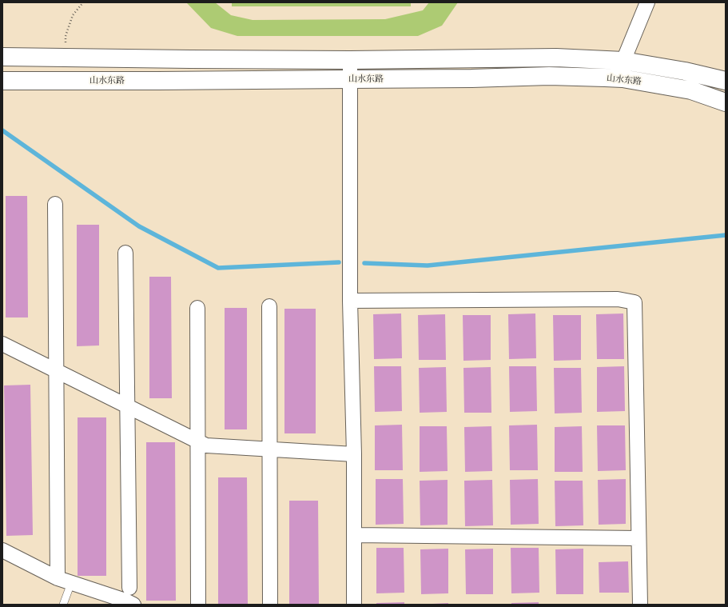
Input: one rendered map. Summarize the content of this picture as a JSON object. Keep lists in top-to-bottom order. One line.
{"streets":{"highway":["山水东路"]}}
